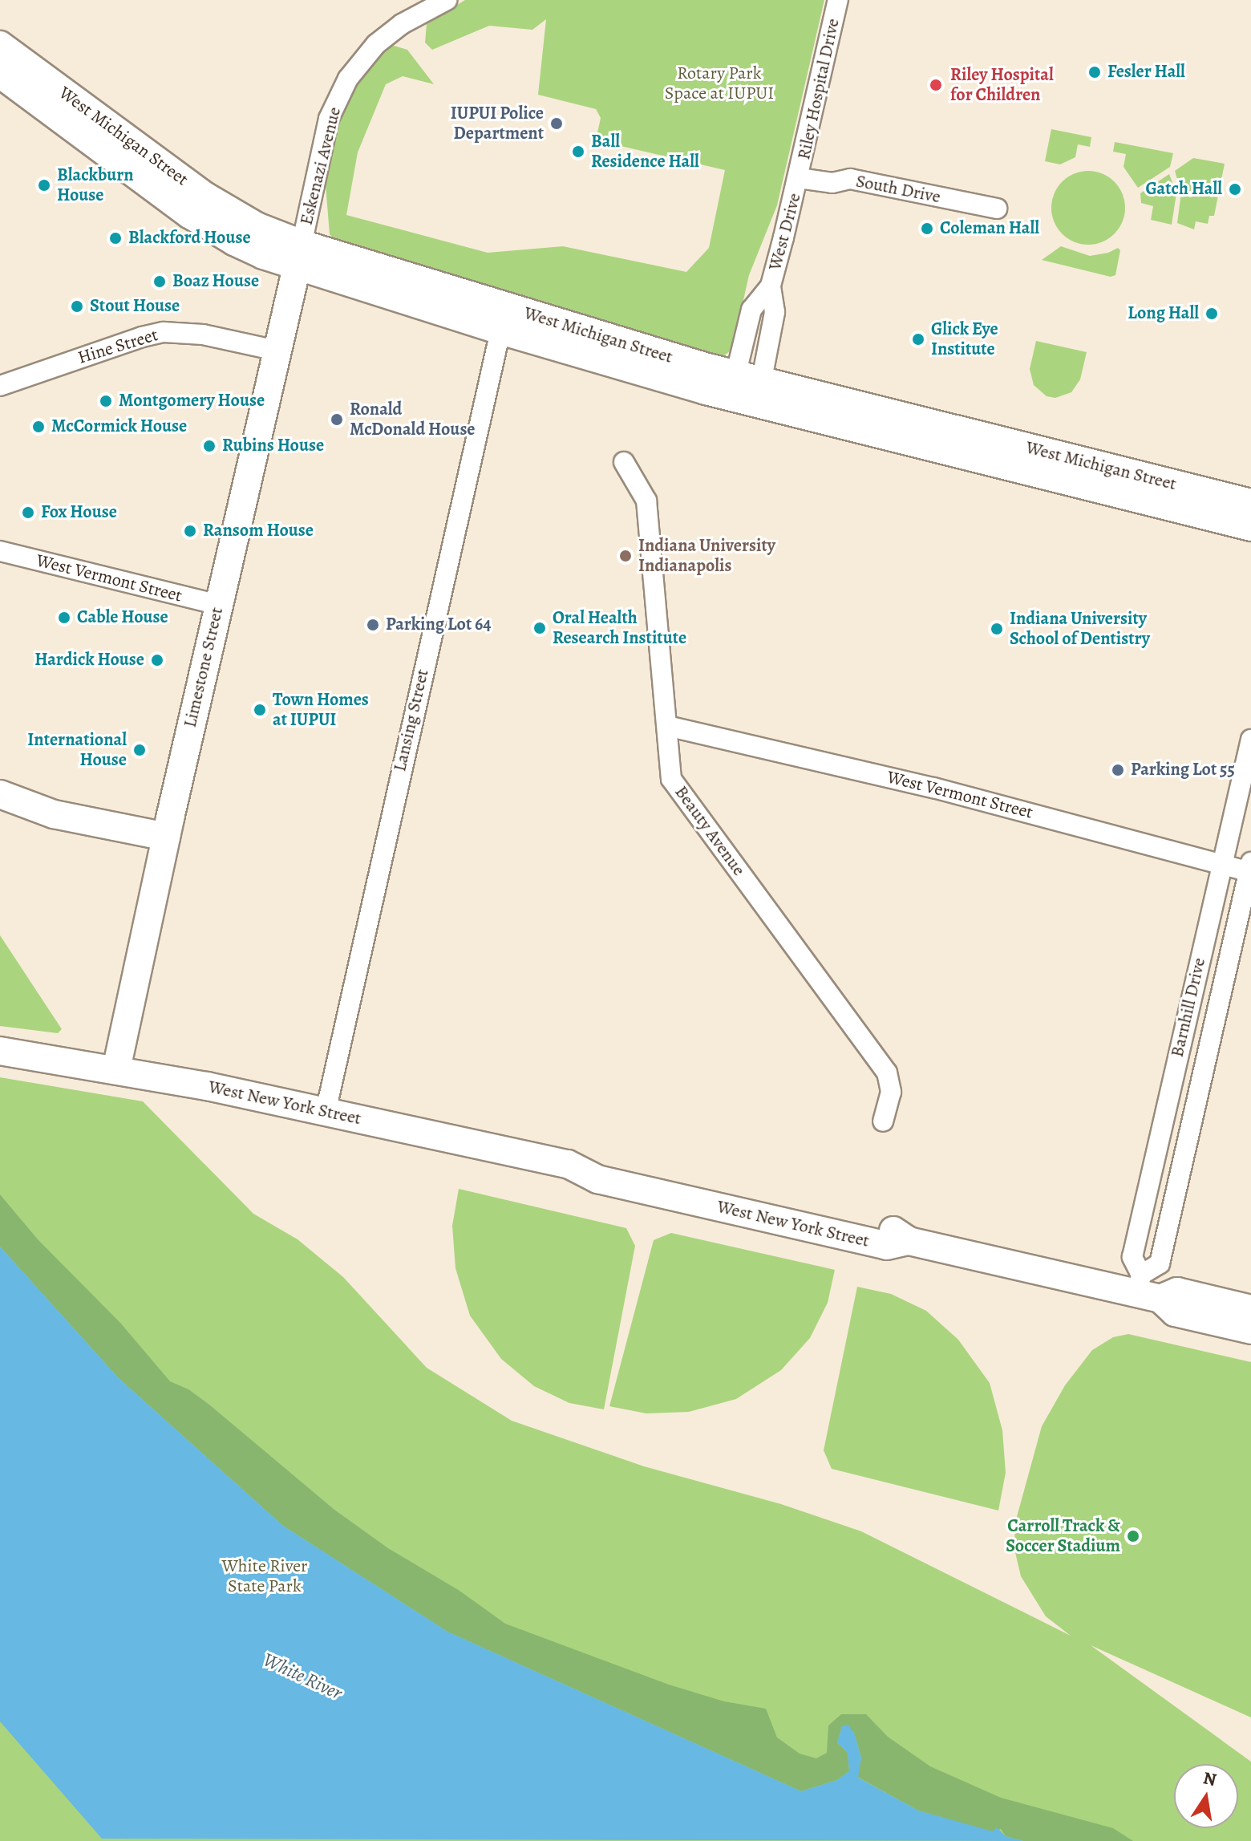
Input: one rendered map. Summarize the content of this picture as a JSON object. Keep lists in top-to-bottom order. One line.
{"streets":{"main road":["West Michigan Street","Limestone Street","West New York Street"],"street":["Riley Hospital Drive","Eskenazi Avenue","South Drive","West Drive","Hine Street","West Vermont Street","Lansing Street","Beauty Avenue","Barnhill Drive"]},"crossings":[["Riley Hospital Drive","South Drive"],["Riley Hospital Drive","West Drive"],["West Michigan Street","Eskenazi Avenue"],["West Michigan Street","West Drive"],["West Michigan Street","Limestone Street"],["West Michigan Street","Lansing Street"],["Eskenazi Avenue","Limestone Street"],["South Drive","West Drive"],["Hine Street","Limestone Street"],["West Vermont Street","Limestone Street"],["West Vermont Street","Beauty Avenue"],["West Vermont Street","Barnhill Drive"],["Limestone Street","West New York Street"],["Lansing Street","West New York Street"],["Barnhill Drive","West New York Street"]],"water":["White River"],"parks":["Rotary Park Space at IUPUI","White River State Park"],"places":["Fesler Hall","Riley Hospital for Children","IUPUI Police Department","Ball Residence Hall","Blackburn House","Gatch Hall","Coleman Hall","Blackford House","Boaz House","Stout House","Long Hall","Glick Eye Institute","Montgomery House","Ronald McDonald House","McCormick House","Rubins House","Fox House","Ransom House","Indiana University Indianapolis","Cable House","Parking Lot 64","Oral Health Research Institute","Indiana University School of Dentistry","Hardick House","Town Homes at IUPUI","International House","Parking Lot 55","Carroll Track & Soccer Stadium"],"north":"top"}
